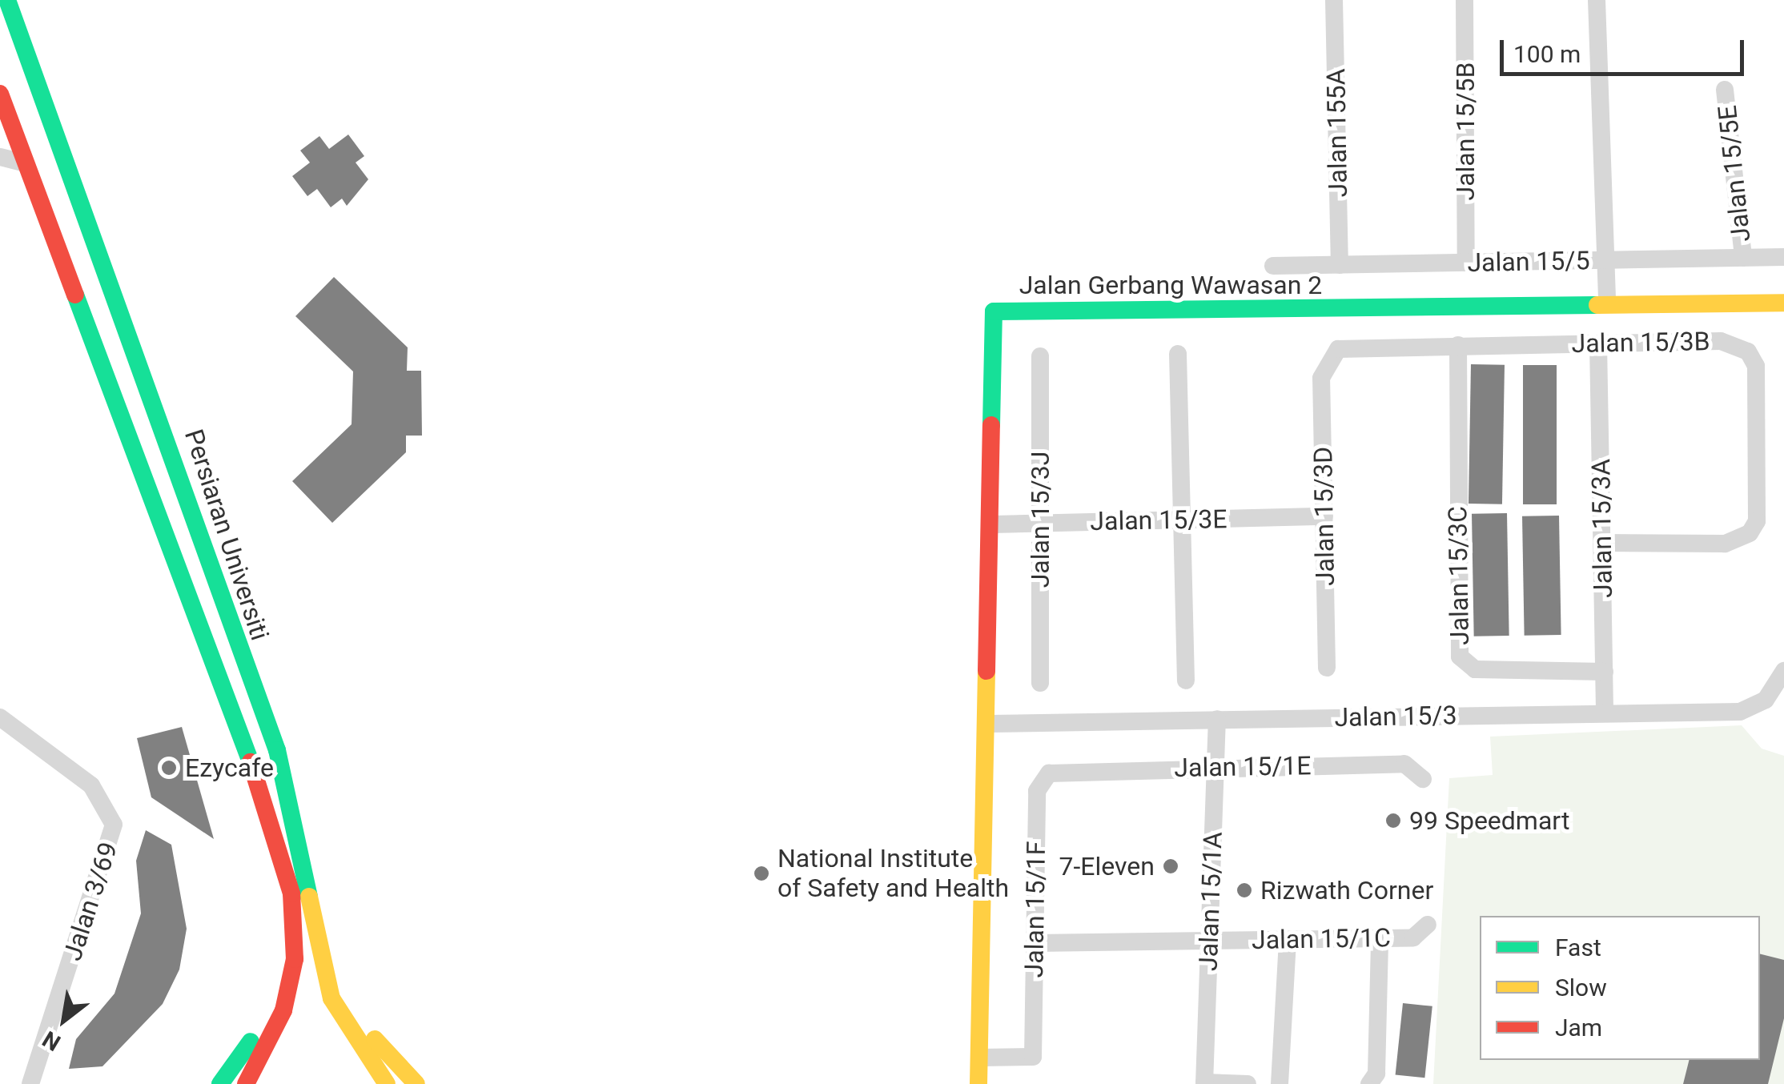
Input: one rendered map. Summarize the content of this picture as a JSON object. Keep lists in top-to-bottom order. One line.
{"streets":{"main road":["Jalan Gerbang Wawasan 2","Persiaran Universiti"],"street":["Jalan 15/5B","Jalan 155A","Jalan 15/5E","Jalan 15/5","Jalan 15/3B","Jalan 15/3D","Jalan 15/3J","Jalan 15/3E","Jalan 15/3A","Jalan 15/3C","Jalan 15/3","Jalan 15/1E","Jalan 3/69","Jalan 15/1A","Jalan 15/1F","Jalan 15/1C"]},"crossings":[["Jalan 15/5B","Jalan 15/5"],["Jalan 155A","Jalan 15/5"],["Jalan 15/5E","Jalan 15/5"],["Jalan Gerbang Wawasan 2","Jalan 15/3E"],["Jalan Gerbang Wawasan 2","Jalan 15/3"],["Jalan Gerbang Wawasan 2","Jalan 15/1F"],["Jalan 15/3B","Jalan 15/3D"],["Jalan 15/3B","Jalan 15/3A"],["Jalan 15/3B","Jalan 15/3C"],["Jalan 15/3D","Jalan 15/3E"],["Jalan 15/3J","Jalan 15/3E"],["Jalan 15/3A","Jalan 15/3C"],["Jalan 15/3A","Jalan 15/3"],["Jalan 15/3","Jalan 15/1A"],["Jalan 15/1E","Jalan 15/1A"],["Jalan 15/1E","Jalan 15/1F"],["Jalan 15/1A","Jalan 15/1C"],["Jalan 15/1F","Jalan 15/1C"]],"places":["Ezycafe","99 Speedmart","7-Eleven","National Institute of Safety and Health","Rizwath Corner"],"legend":["Fast","Slow","Jam"],"scale_bar":"100 m","north":"bottom left"}
